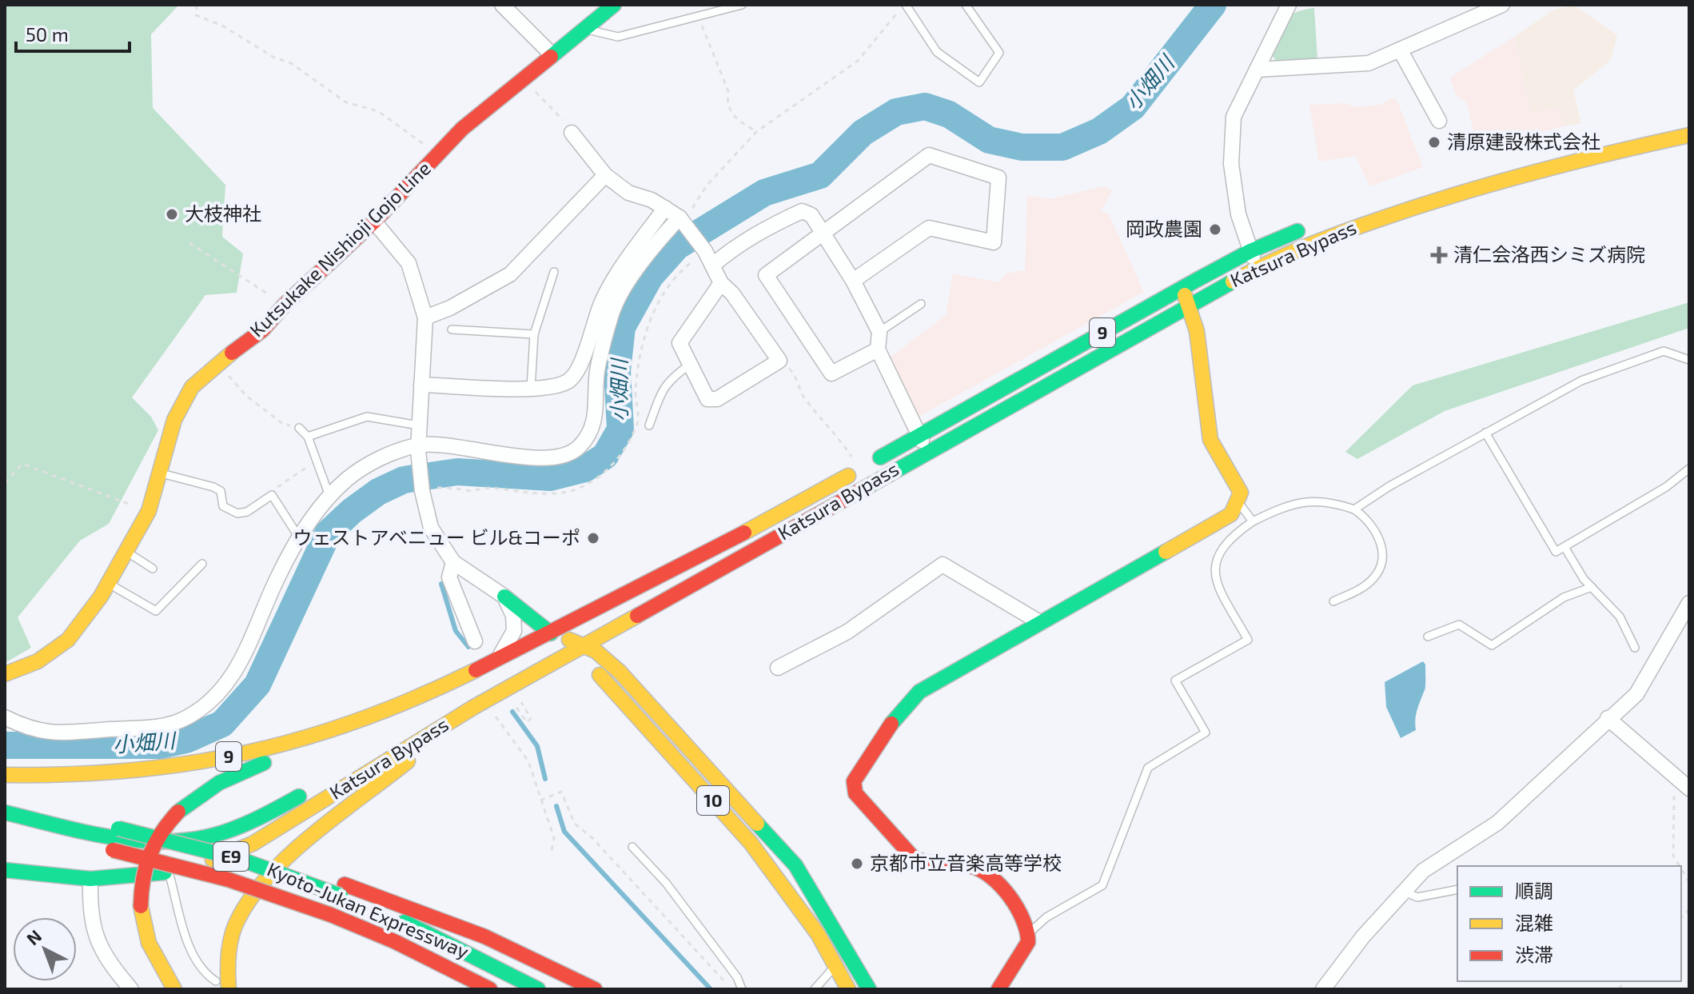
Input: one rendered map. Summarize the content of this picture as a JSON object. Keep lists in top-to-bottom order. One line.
{"streets":{"main road":["Kutsukake Nishioji Gojo Line","Katsura Bypass","9","10","E9","Kyoto-Jukan Expressway"]},"crossings":[["Katsura Bypass","10"],["E9","Kyoto-Jukan Expressway"]],"water":["小畑川"],"places":{"other":["清原建設株式会社","大枝神社","岡政農園","ウェストアベニュー ビル&コーポ","京都市立音楽高等学校"],"health":["清仁会洛西シミズ病院"]},"legend":["順調","混雑","渋滞"],"scale_bar":"50 m","north":"top left"}
